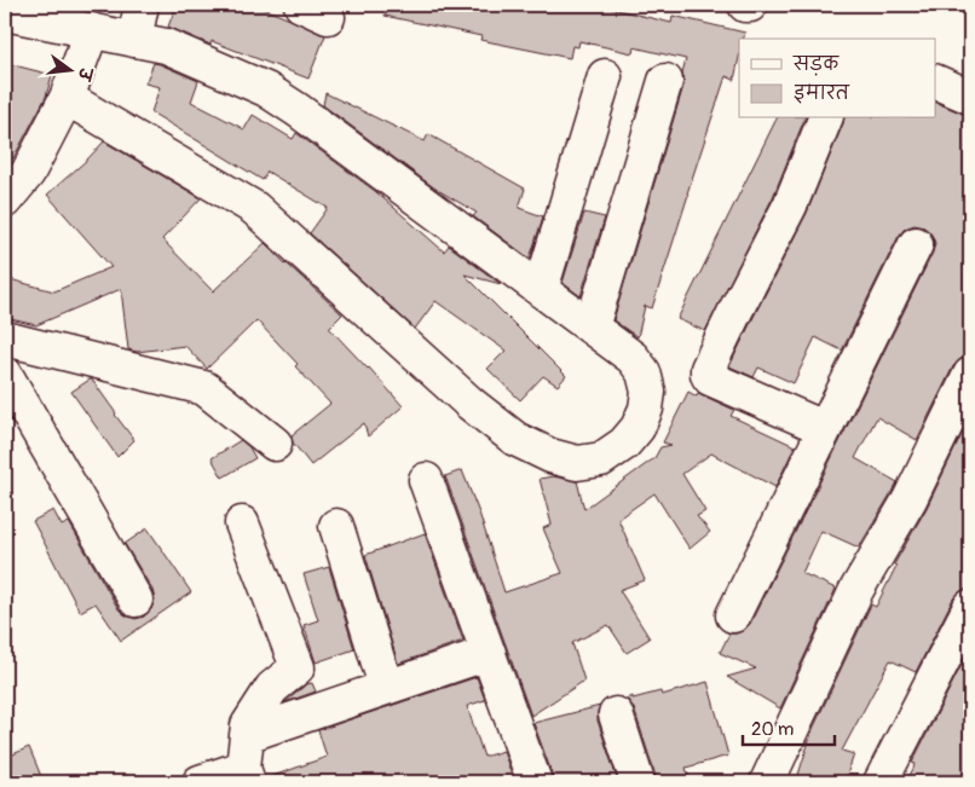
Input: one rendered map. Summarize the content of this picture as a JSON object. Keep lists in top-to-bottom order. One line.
{"legend":["सड़क","इमारत"],"scale_bar":"20 m","north":"right"}
